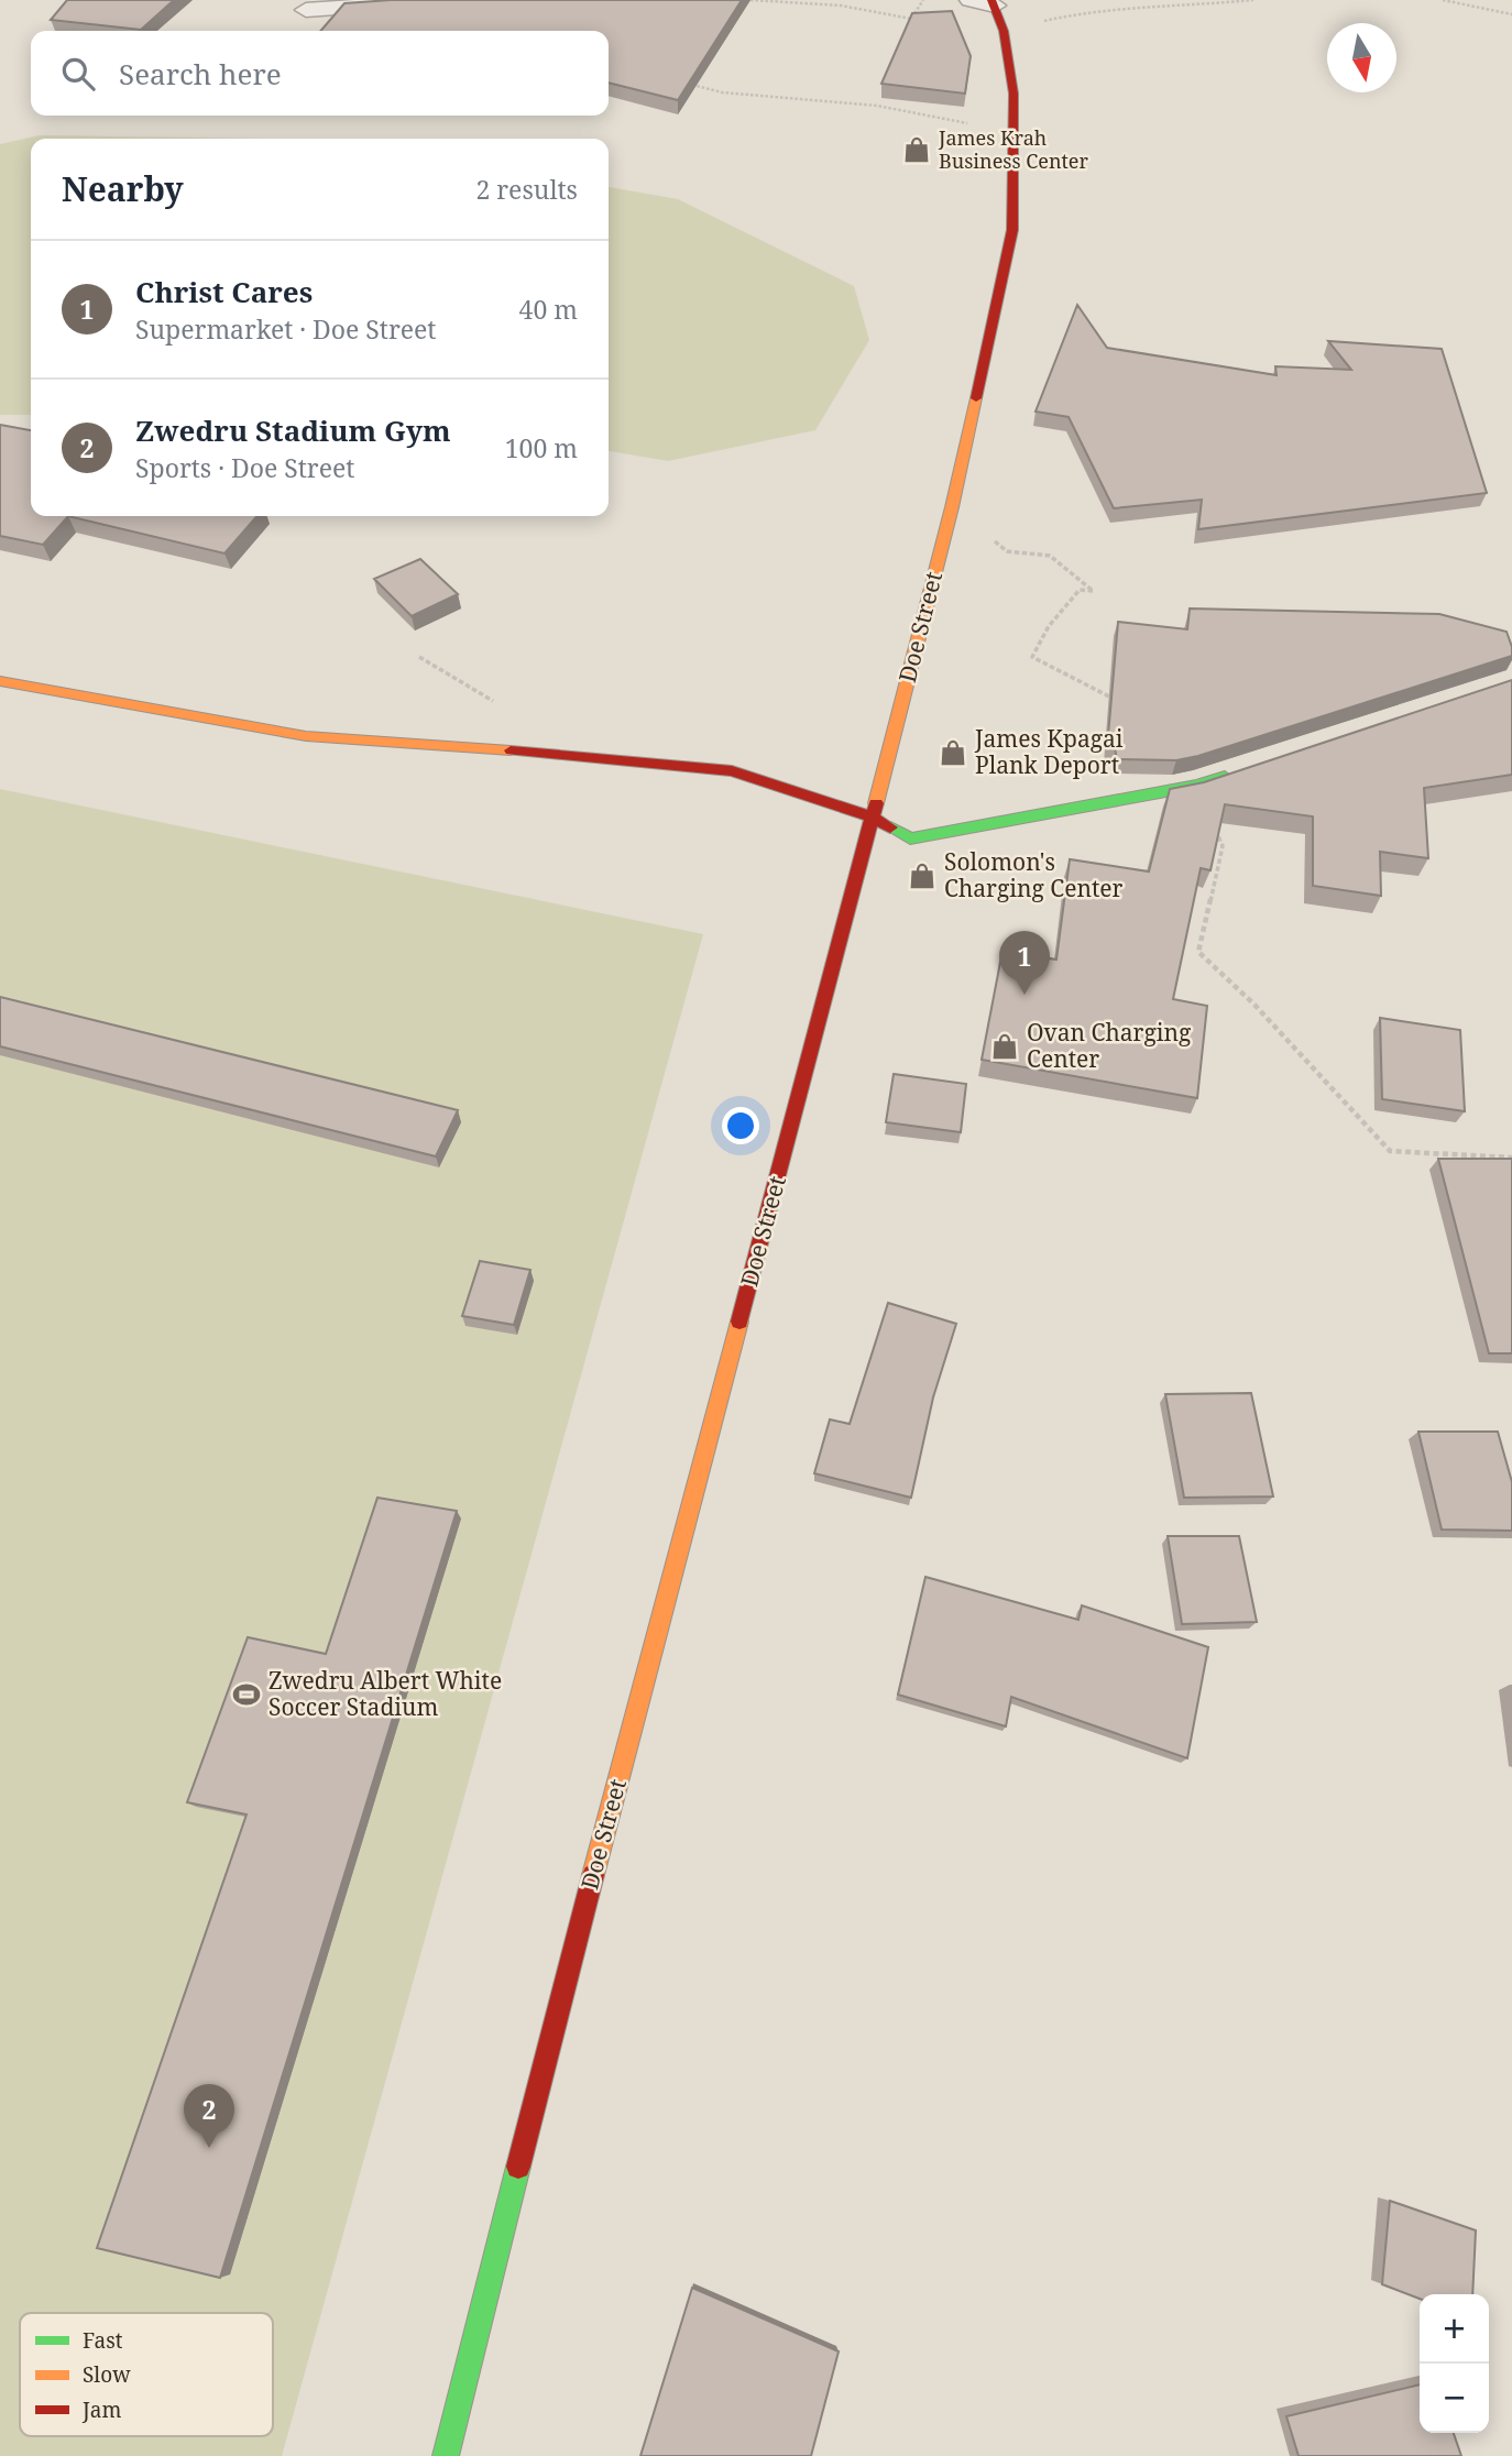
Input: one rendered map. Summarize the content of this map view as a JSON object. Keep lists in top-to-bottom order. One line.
{"streets":{"street":["Doe Street"]},"places":{"shop":["James Krah Business Center","James Kpagai Plank Deport","Solomon's Charging Center","Ovan Charging Center"],"sports":["Zwedru Albert White Soccer Stadium"]},"legend":["Fast","Slow","Jam"],"north":"bottom","page":{"search":"Search here","heading":["Nearby","2 results"],"list":[{"mark":"1","name":"Christ Cares","note":"Supermarket · Doe Street","value":"40 m"},{"mark":"2","name":"Zwedru Stadium Gym","note":"Sports · Doe Street","value":"100 m"}],"pins":["1","2"],"map_buttons":["+","−"]}}
